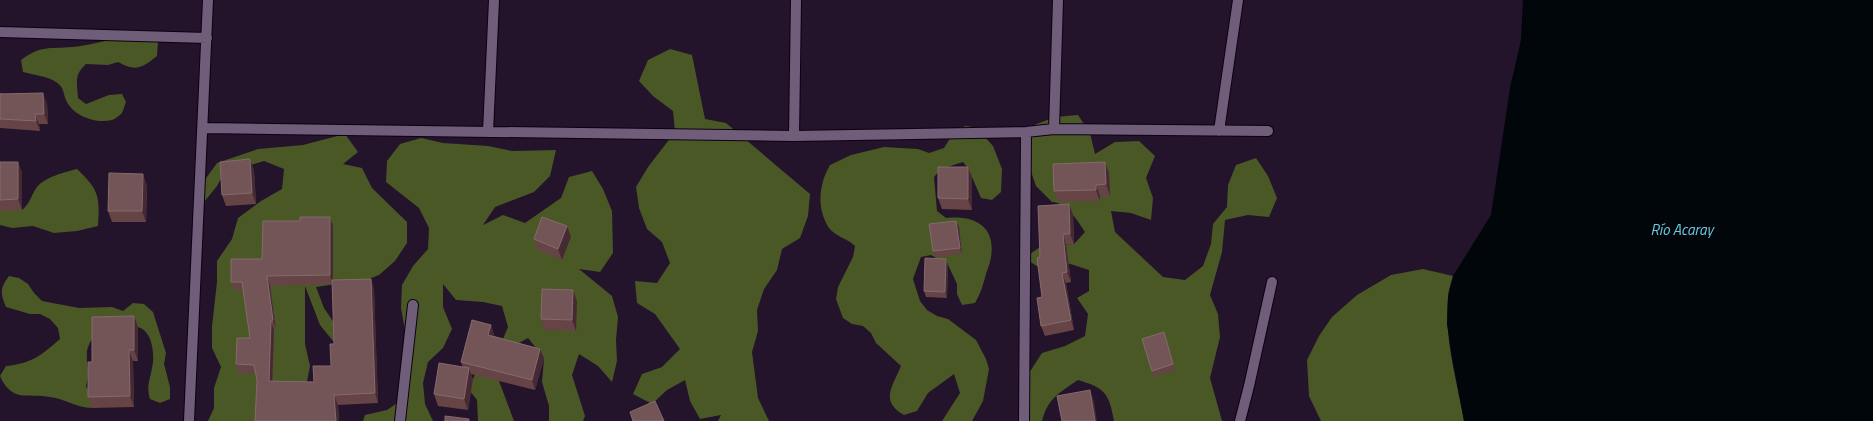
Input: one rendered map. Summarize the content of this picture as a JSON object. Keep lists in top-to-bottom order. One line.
{"water":["Río Acaray"]}
